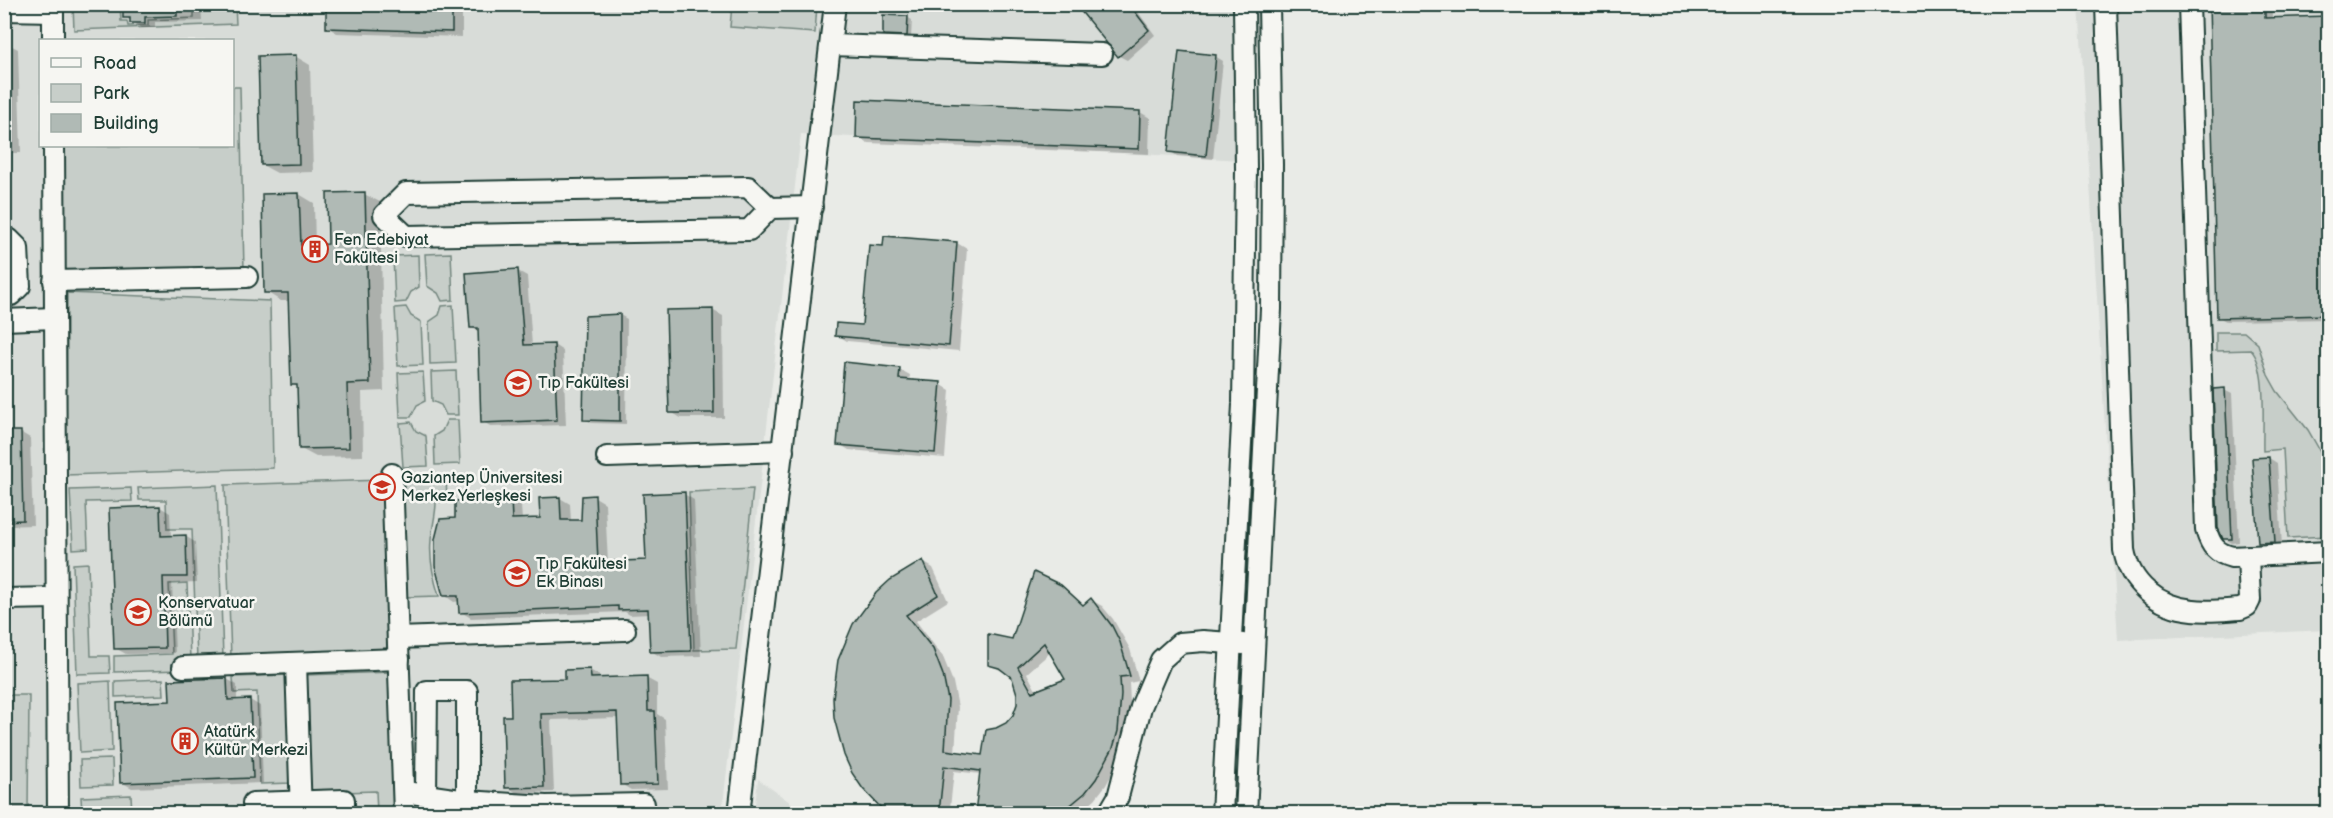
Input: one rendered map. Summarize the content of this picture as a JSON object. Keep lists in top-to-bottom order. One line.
{"places":{"building":["Fen Edebiyat Fakültesi","Atatürk Kültür Merkezi"],"school or university":["Tıp Fakültesi","Gaziantep Üniversitesi Merkez Yerleşkesi","Tıp Fakültesi Ek Binası","Konservatuar Bölümü"]},"legend":["Road","Park","Building"]}
